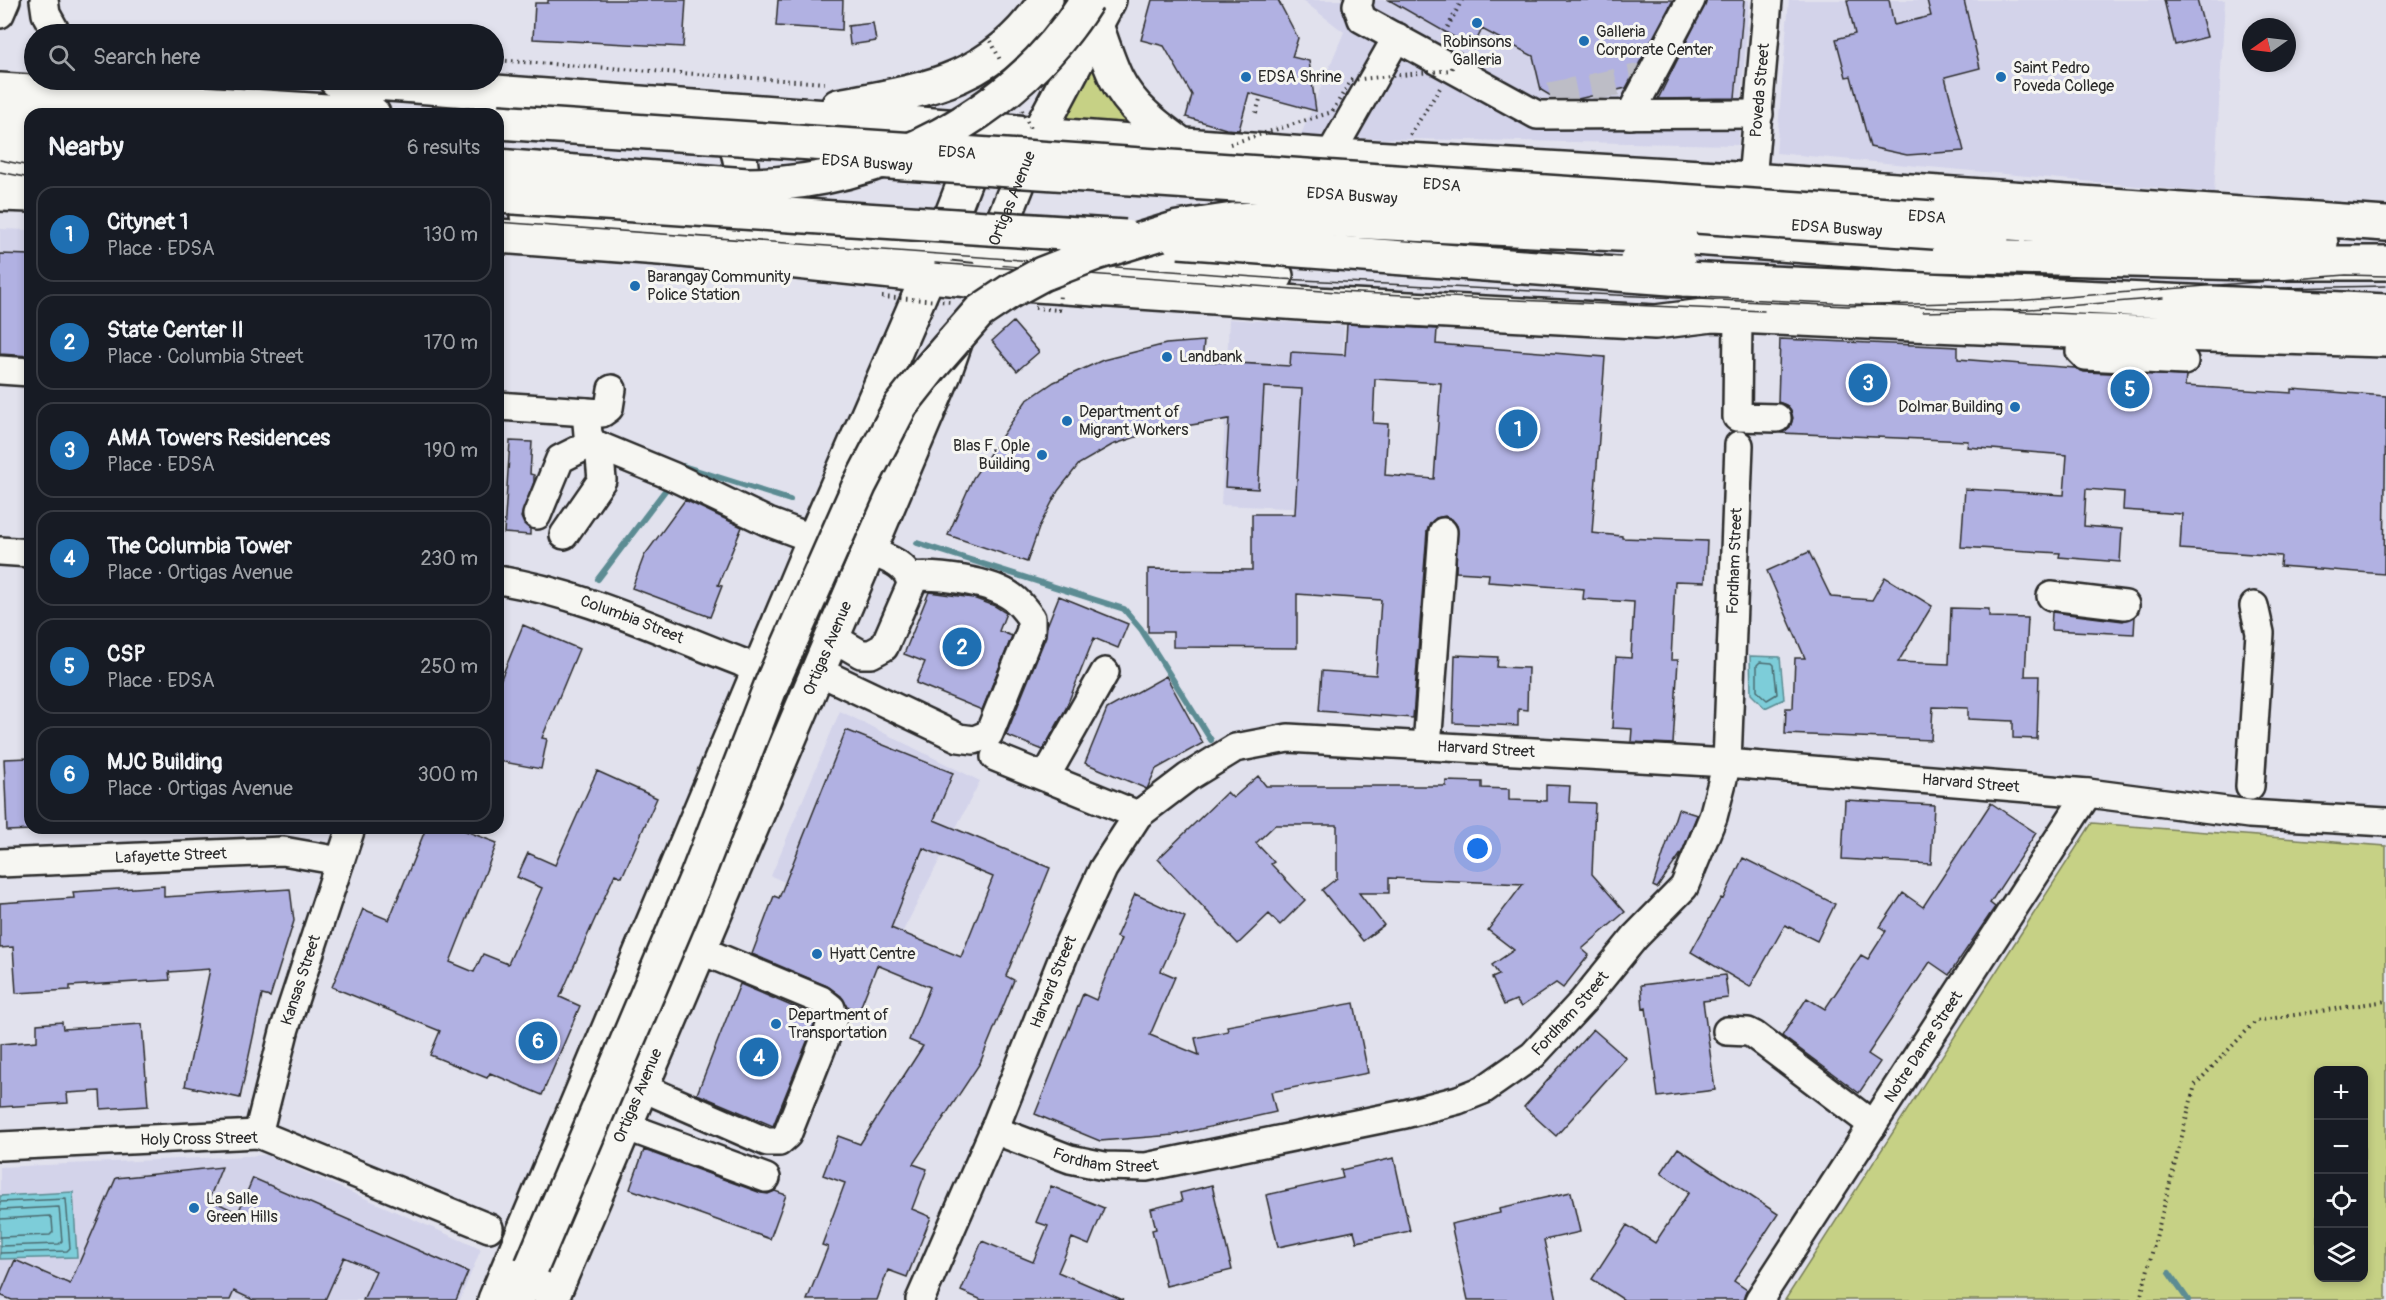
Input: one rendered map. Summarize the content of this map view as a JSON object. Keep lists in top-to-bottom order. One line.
{"streets":{"main road":["EDSA","Ortigas Avenue"],"street":["Poveda Street","EDSA Busway","Fordham Street","Columbia Street","Harvard Street","Lafayette Street","Kansas Street","Notre Dame Street","Holy Cross Street"]},"crossings":[["Poveda Street","EDSA"],["EDSA","EDSA Busway"],["EDSA","Ortigas Avenue"],["Fordham Street","Harvard Street"],["Harvard Street","Notre Dame Street"],["Lafayette Street","Kansas Street"],["Kansas Street","Holy Cross Street"]],"places":["Robinsons Galleria","Galleria Corporate Center","EDSA Shrine","Saint Pedro Poveda College","Barangay Community Police Station","Landbank","Dolmar Building","Department of Migrant Workers","Blas F. Ople Building","Hyatt Centre","Department of Transportation","La Salle Green Hills"],"north":"left","page":{"search":"Search here","heading":["Nearby","6 results"],"list":[{"mark":"1","name":"Citynet 1","note":"Place · EDSA","value":"130 m"},{"mark":"2","name":"State Center II","note":"Place · Columbia Street","value":"170 m"},{"mark":"3","name":"AMA Towers Residences","note":"Place · EDSA","value":"190 m"},{"mark":"4","name":"The Columbia Tower","note":"Place · Ortigas Avenue","value":"230 m"},{"mark":"5","name":"CSP","note":"Place · EDSA","value":"250 m"},{"mark":"6","name":"MJC Building","note":"Place · Ortigas Avenue","value":"300 m"}],"pins":["3","5","1","2","6","4"],"map_buttons":["+","−"]}}
